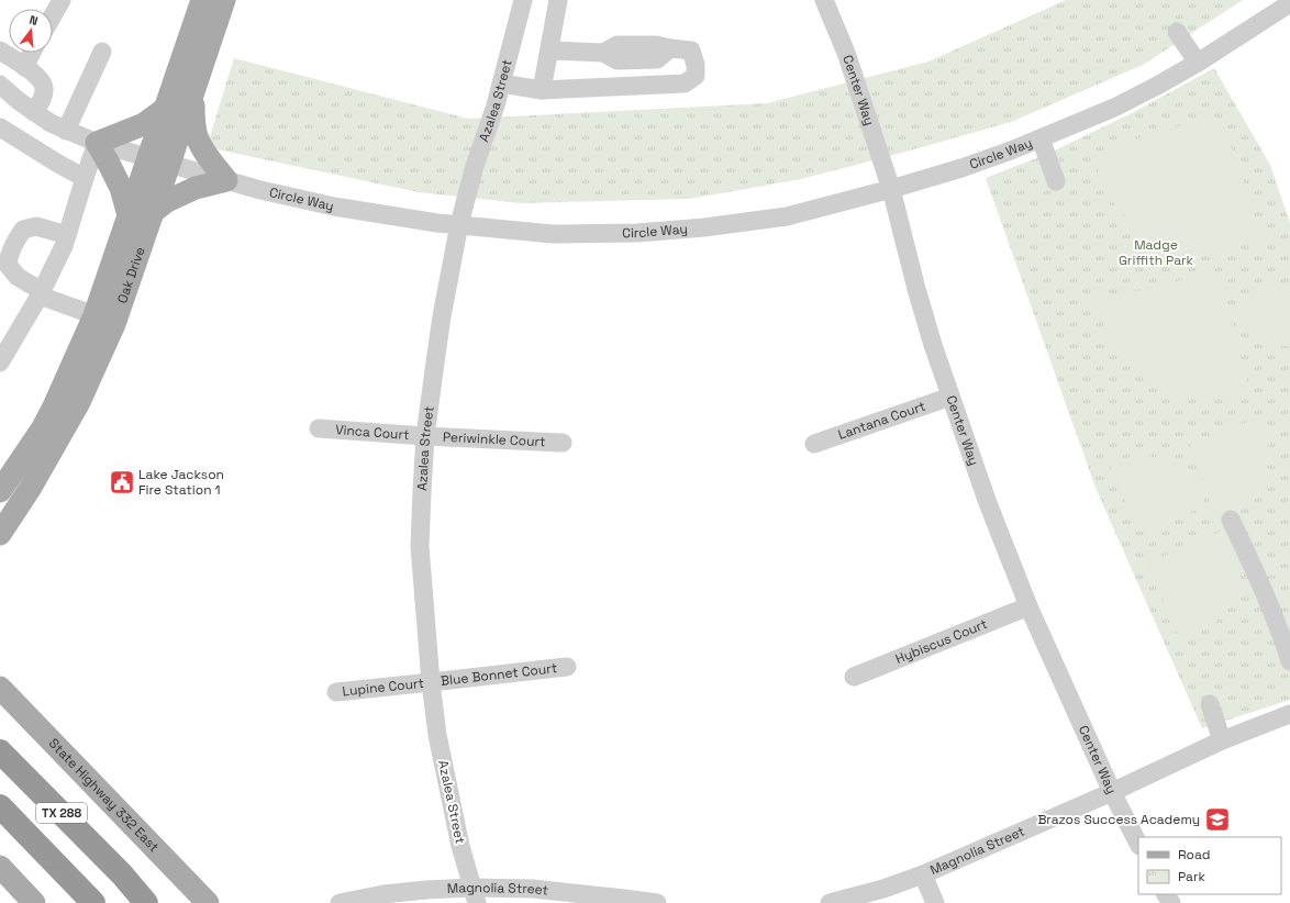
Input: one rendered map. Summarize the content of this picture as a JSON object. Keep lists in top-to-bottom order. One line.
{"streets":{"highway":["TX 288"],"main road":["Oak Drive","State Highway 332 East"],"street":["Center Way","Azalea Street","Circle Way","Lantana Court","Vinca Court","Periwinkle Court","Hybiscus Court","Blue Bonnet Court","Lupine Court","Magnolia Street"]},"crossings":[["Center Way","Circle Way"],["Center Way","Lantana Court"],["Center Way","Hybiscus Court"],["Center Way","Magnolia Street"],["Azalea Street","Circle Way"],["Azalea Street","Vinca Court"],["Azalea Street","Periwinkle Court"],["Azalea Street","Blue Bonnet Court"],["Azalea Street","Lupine Court"],["Azalea Street","Magnolia Street"],["Circle Way","Oak Drive"],["Vinca Court","Periwinkle Court"],["Blue Bonnet Court","Lupine Court"]],"parks":["Madge Griffith Park"],"places":{"public building":["Lake Jackson Fire Station 1"],"school or university":["Brazos Success Academy"]},"legend":["Road","Park"],"north":"top"}
